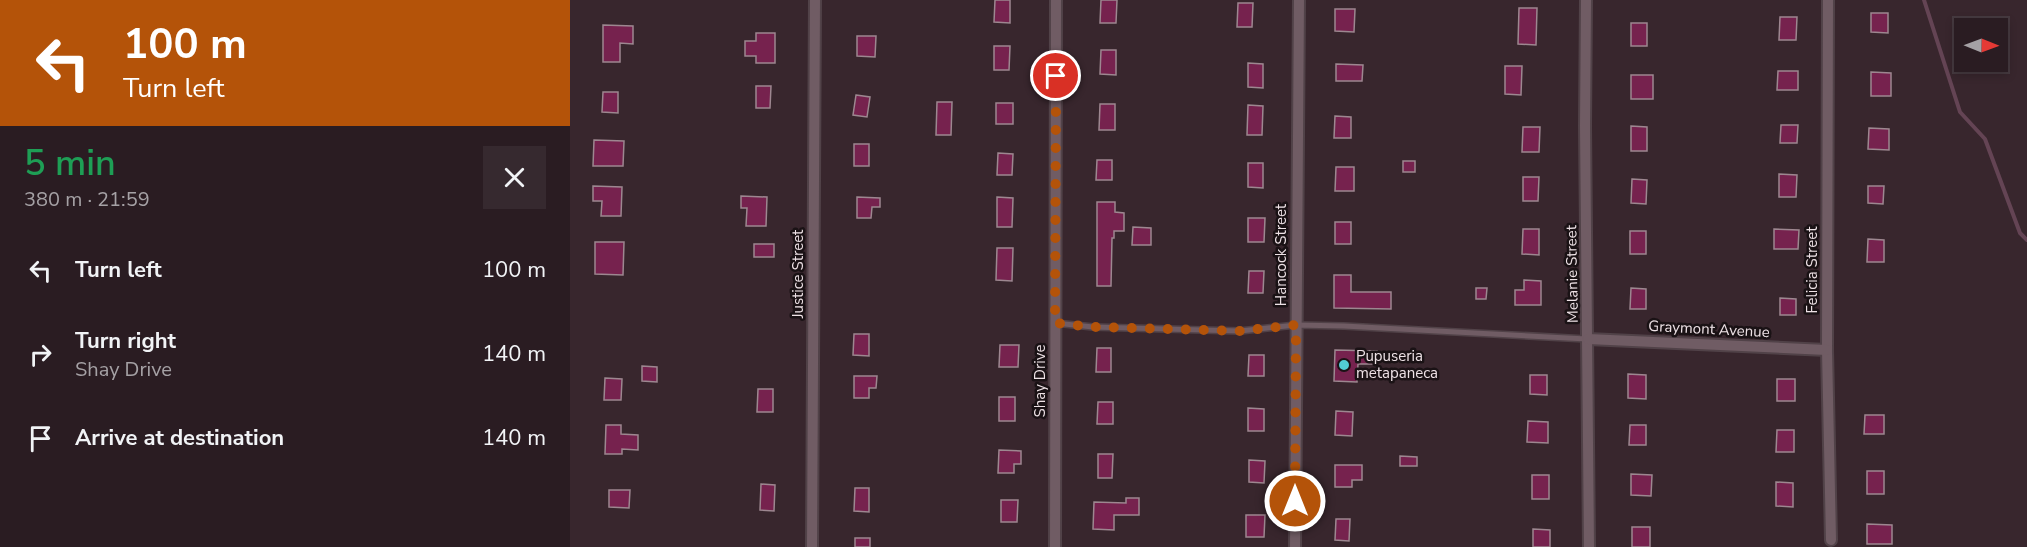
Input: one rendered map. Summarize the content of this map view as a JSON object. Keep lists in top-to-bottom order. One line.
{"streets":{"street":["Hancock Street","Felicia Street","Justice Street","Melanie Street","Graymont Avenue","Shay Drive"]},"crossings":[["Felicia Street","Graymont Avenue"],["Melanie Street","Graymont Avenue"]],"places":["Pupuseria metapaneca"],"north":"right","page":{"turn":["100 m","Turn left"],"heading":["5 min","380 m · 21:59"],"list":[{"name":"Turn left","value":"100 m"},{"name":"Turn right","note":"Shay Drive","value":"140 m"},{"name":"Arrive at destination","value":"140 m"}]}}
